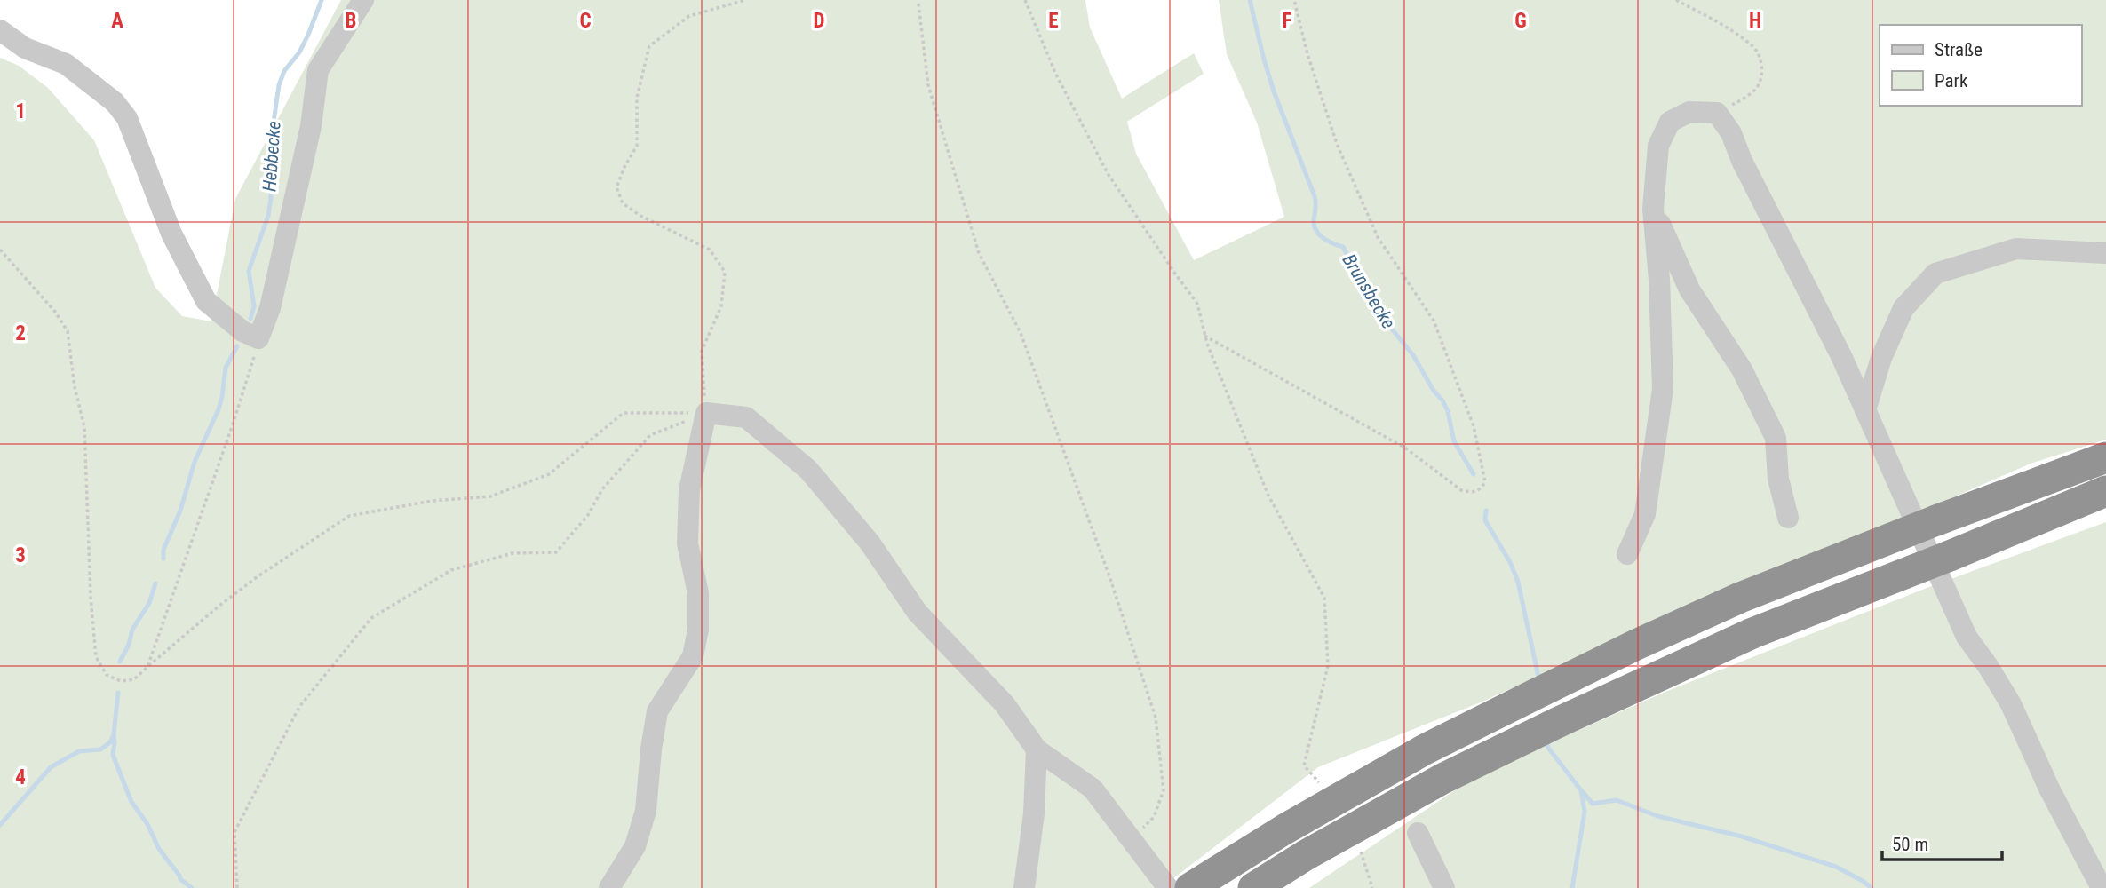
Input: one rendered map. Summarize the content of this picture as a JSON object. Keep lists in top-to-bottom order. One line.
{"water":["Hebbecke","Brunsbecke"],"legend":["Straße","Park"],"scale_bar":"50 m","grid":{"columns":["A","B","C","D","E","F","G","H"],"rows":["1","2","3","4"]}}
